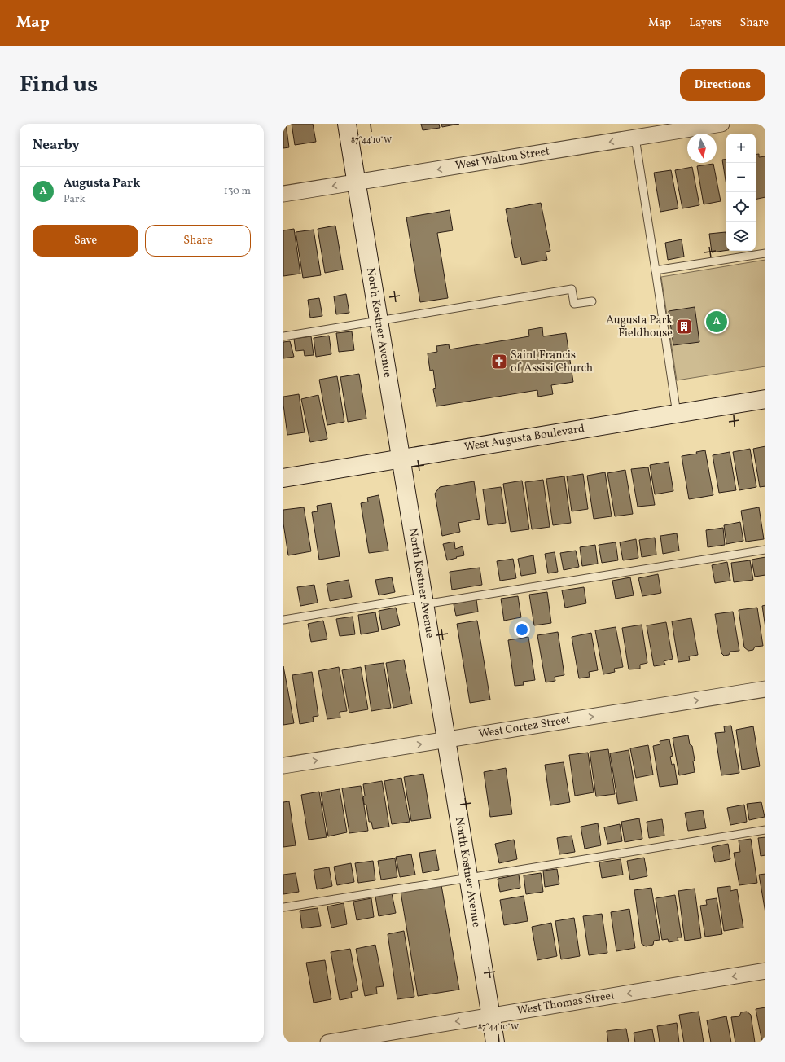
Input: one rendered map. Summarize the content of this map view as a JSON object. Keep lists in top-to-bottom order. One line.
{"streets":{"street":["West Walton Street","North Kostner Avenue","West Augusta Boulevard","West Cortez Street","West Thomas Street"]},"crossings":[["West Walton Street","North Kostner Avenue"],["North Kostner Avenue","West Augusta Boulevard"],["North Kostner Avenue","West Cortez Street"],["North Kostner Avenue","West Thomas Street"]],"one_way":["West Walton Street","West Cortez Street","West Thomas Street"],"places":{"building":["Augusta Park Fieldhouse"],"church":["Saint Francis of Assisi Church"]},"north":"bottom","page":{"header":"Map","nav":["Map","Layers","Share"],"title":"Find us","buttons":["Directions",["Save","Share"]],"heading":"Nearby","map_buttons":["+","−"],"list":[{"mark":"A","name":"Augusta Park","note":"Park","value":"130 m"}],"pins":"A"},"coordinates":["87°44'10\"W"]}
